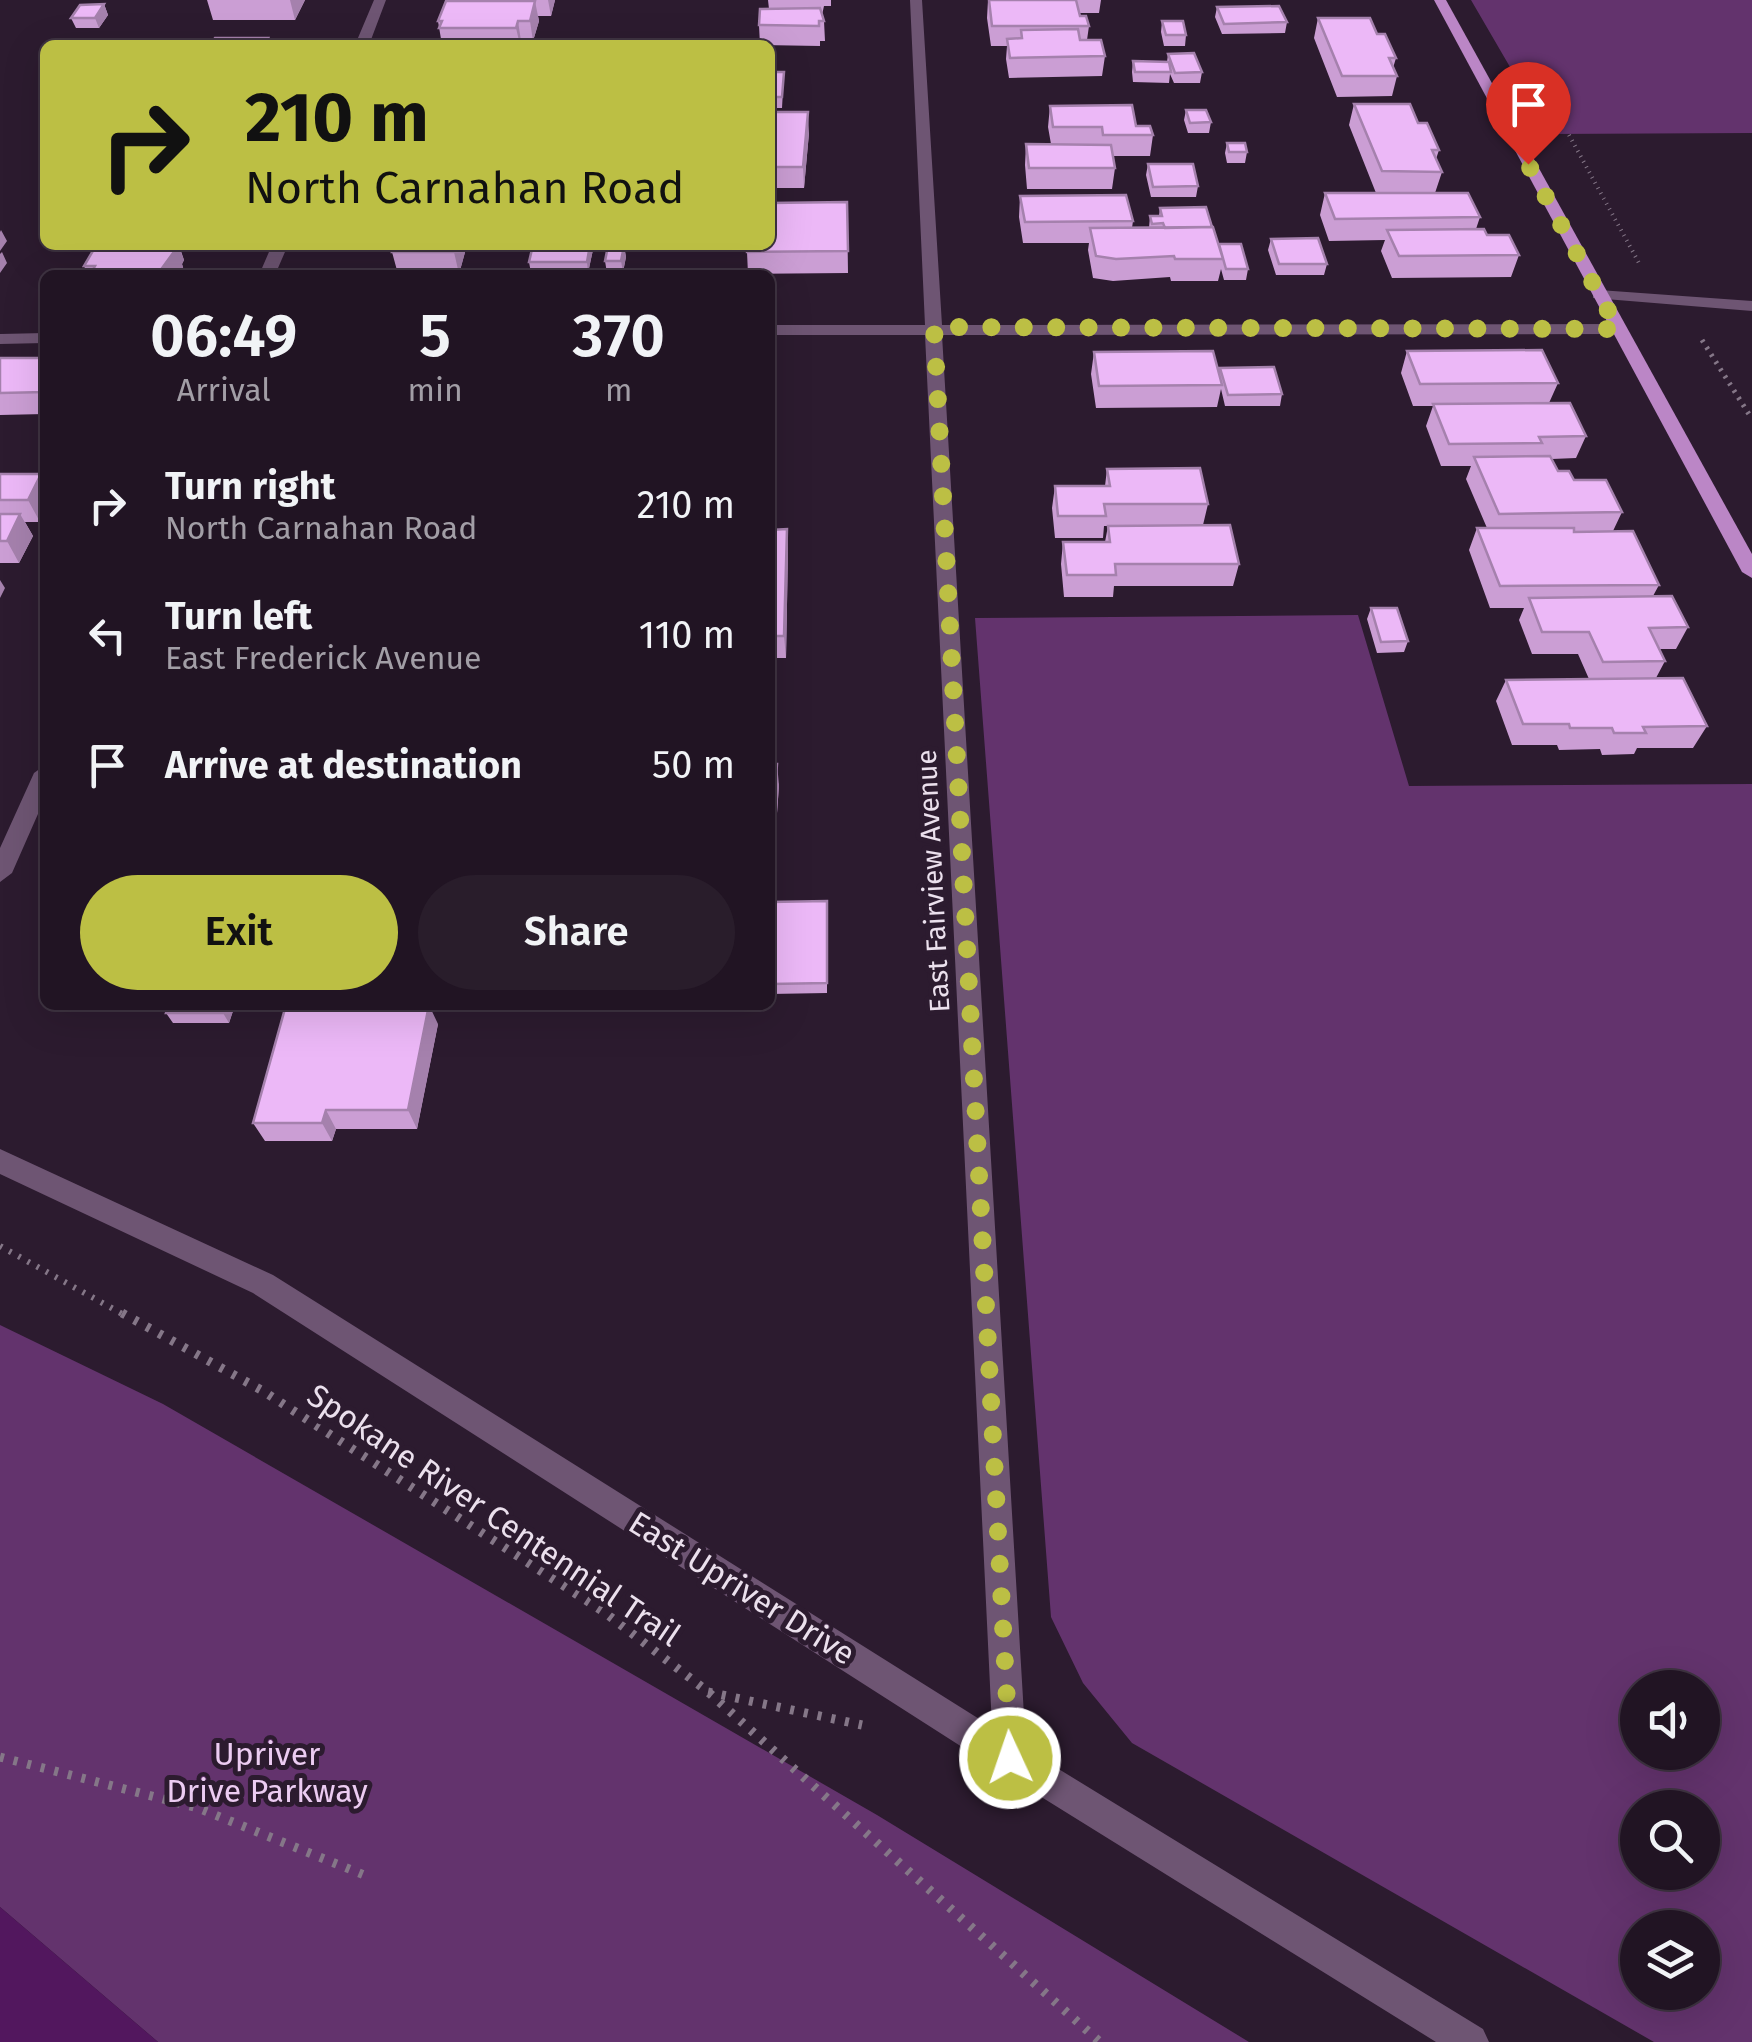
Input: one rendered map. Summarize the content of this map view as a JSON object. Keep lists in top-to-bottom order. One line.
{"streets":{"street":["East Fairview Avenue","East Upriver Drive"],"path":["Spokane River Centennial Trail"]},"crossings":[["East Fairview Avenue","East Upriver Drive"]],"parks":["Upriver Drive Parkway"],"page":{"turn":["210 m","North Carnahan Road"],"eta":["06:49","Arrival","5","min","370","m"],"list":[{"name":"Turn right","note":"North Carnahan Road","value":"210 m"},{"name":"Turn left","note":"East Frederick Avenue","value":"110 m"},{"name":"Arrive at destination","value":"50 m"}],"buttons":["Exit","Share"]}}
